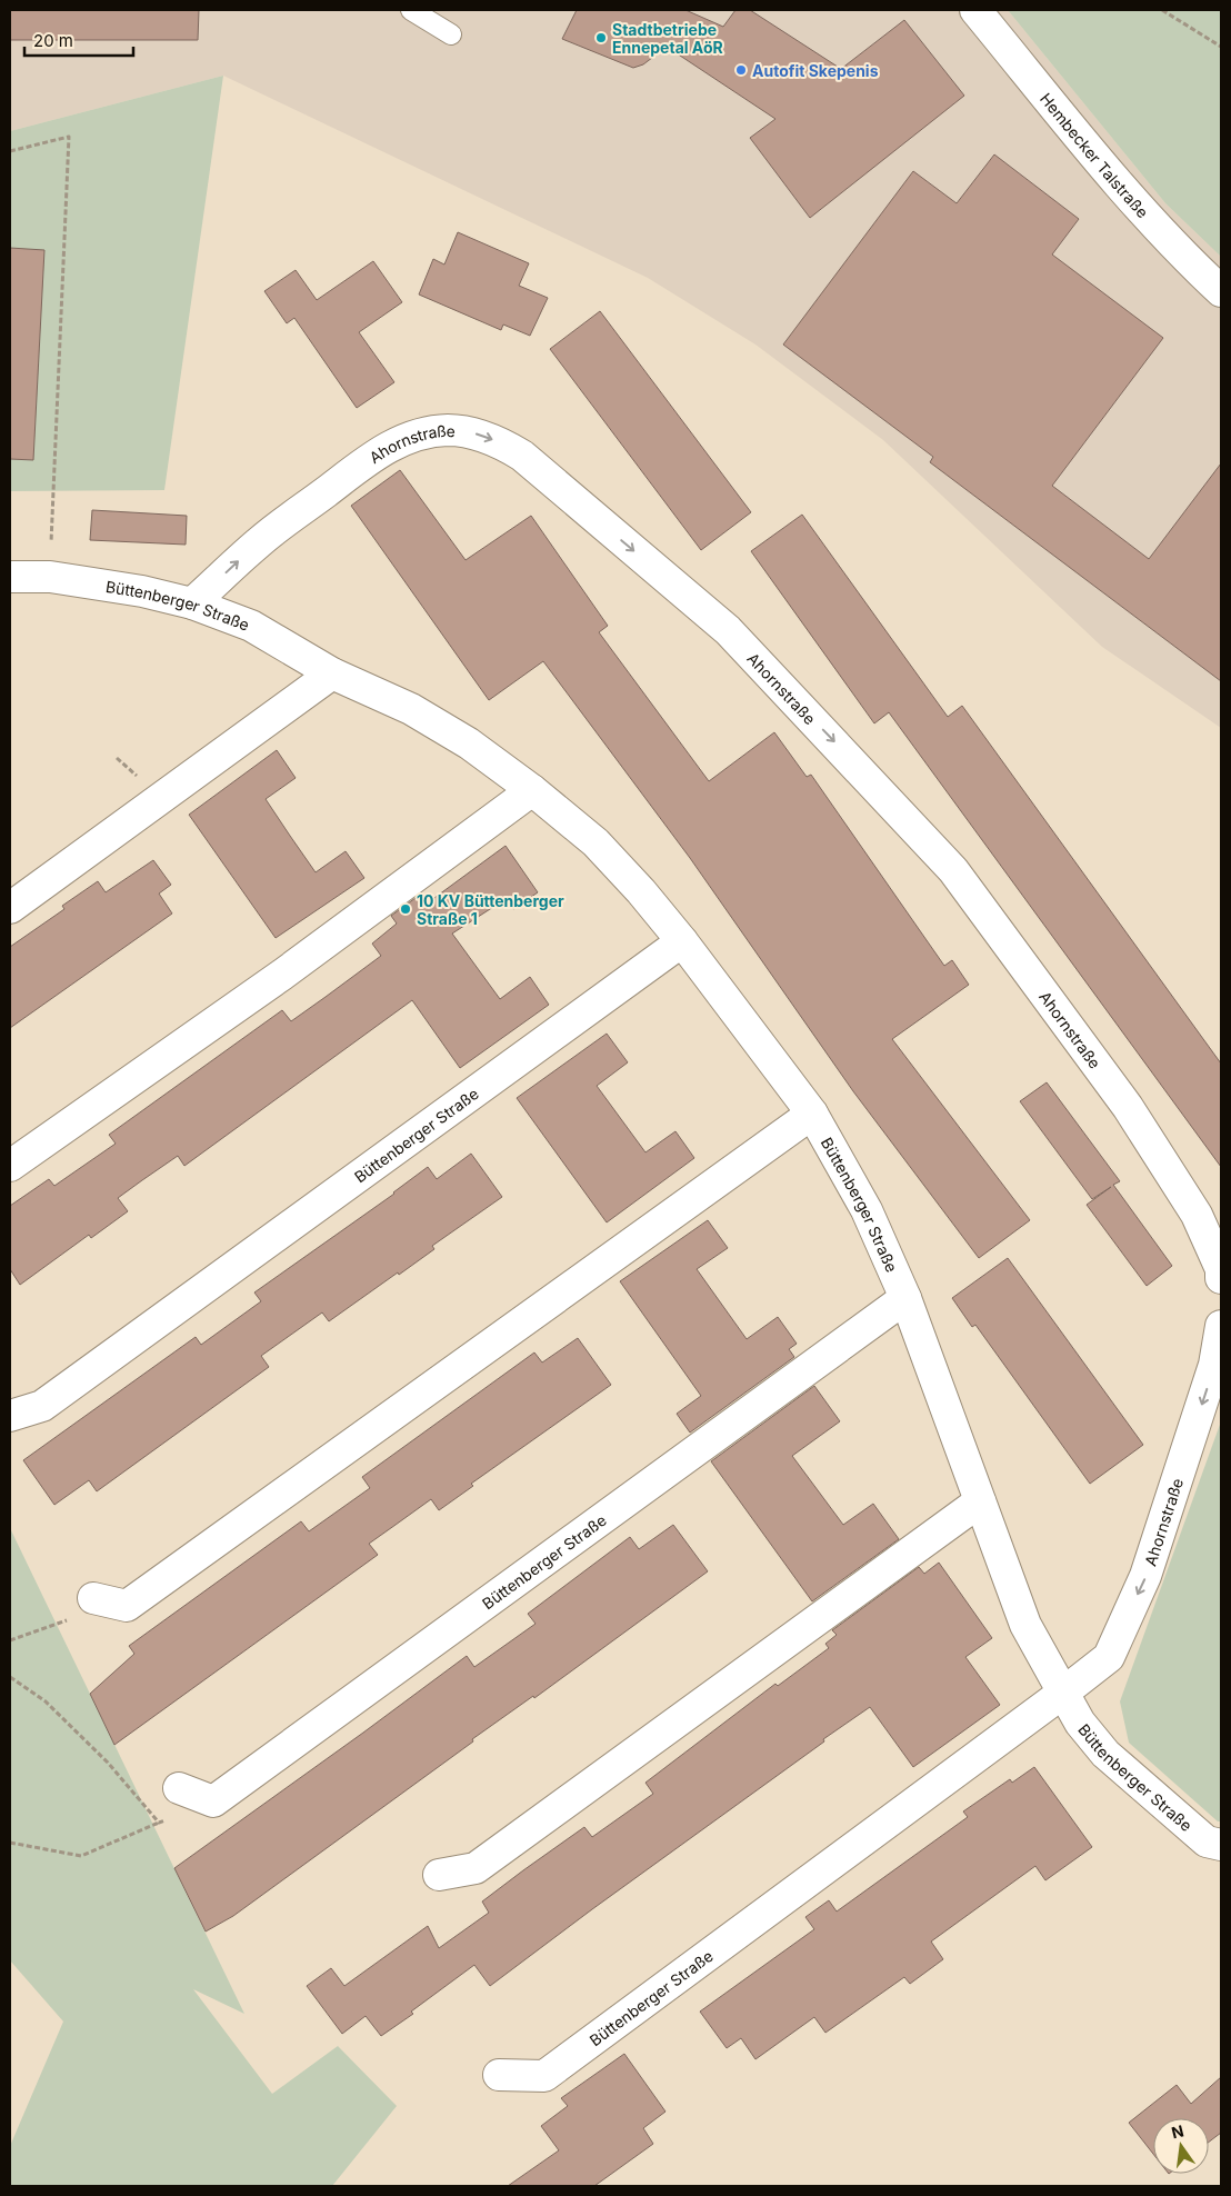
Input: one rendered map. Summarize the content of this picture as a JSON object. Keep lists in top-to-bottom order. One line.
{"streets":{"street":["Hembecker Talstraße","Ahornstraße","Büttenberger Straße"]},"crossings":[["Ahornstraße","Büttenberger Straße"]],"places":["Stadtbetriebe Ennepetal AöR","Autofit Skepenis","10 KV Büttenberger Straße 1"],"scale_bar":"20 m","north":"top"}
